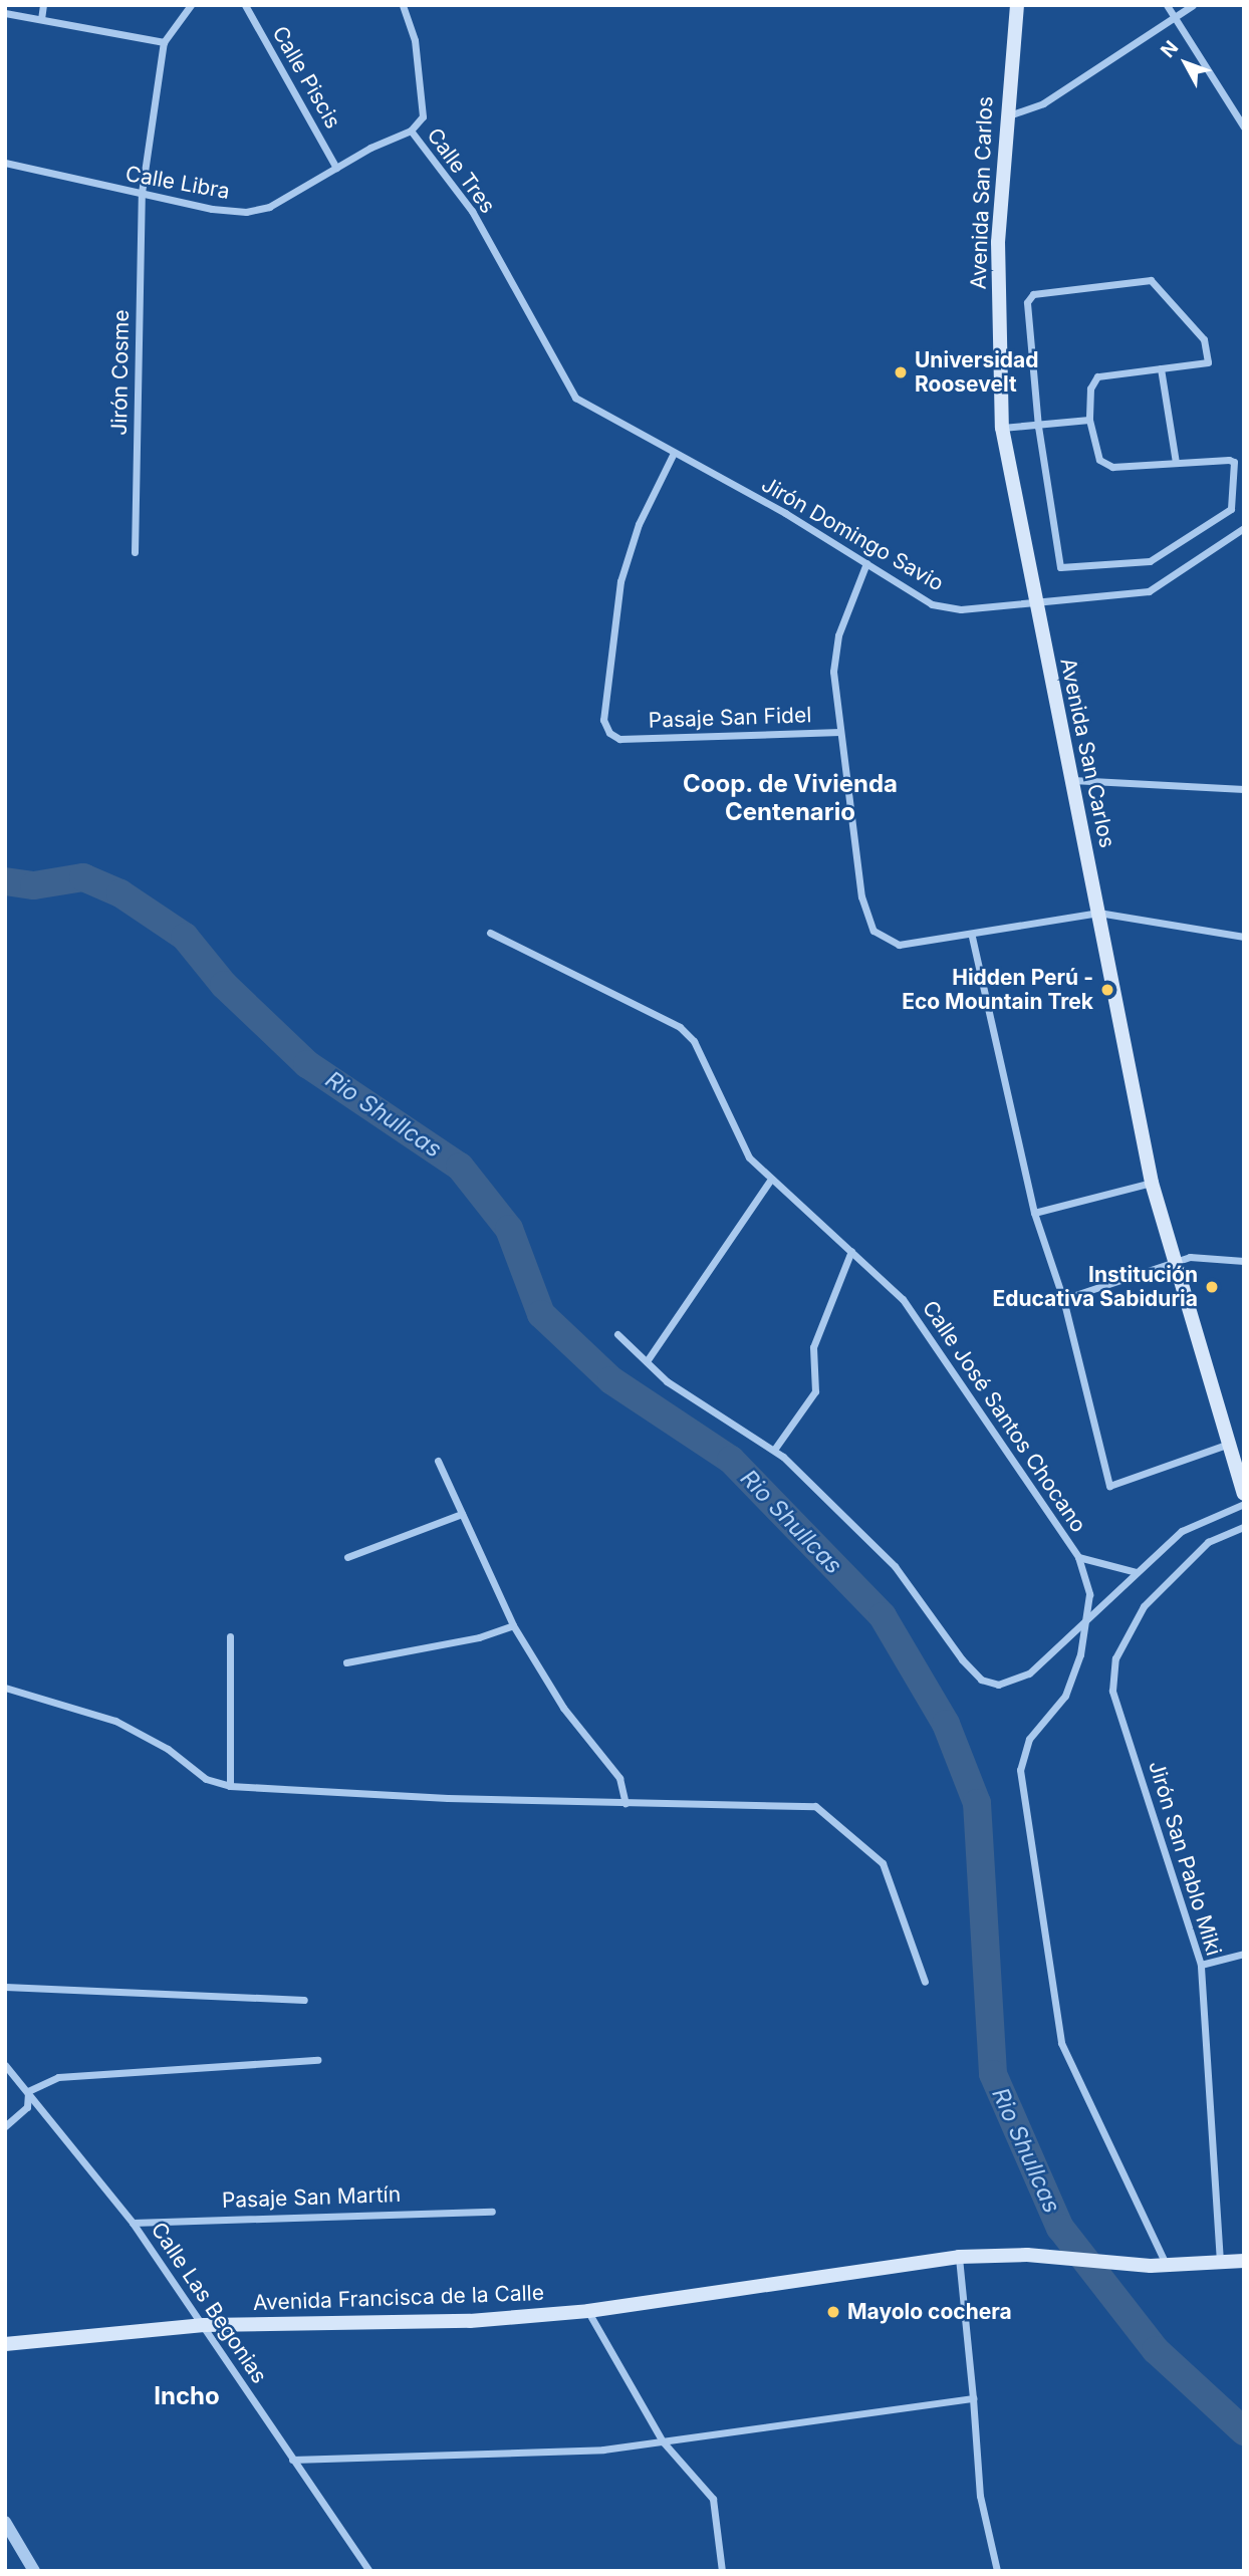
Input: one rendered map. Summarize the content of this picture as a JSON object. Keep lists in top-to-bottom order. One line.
{"streets":{"main road":["Avenida San Carlos","Avenida Francisca de la Calle"],"street":["Calle Piscis","Calle Tres","Calle Libra","Jirón Cosme","Jirón Domingo Savio","Pasaje San Fidel","Calle José Santos Chocano","Jirón San Pablo Miki","Pasaje San Martín","Calle Las Begonias"]},"crossings":[["Calle Piscis","Calle Libra"],["Calle Tres","Calle Libra"],["Calle Tres","Jirón Domingo Savio"],["Calle Libra","Jirón Cosme"],["Avenida San Carlos","Jirón Domingo Savio"],["Jirón Domingo Savio","Pasaje San Fidel"],["Jirón San Pablo Miki","Avenida Francisca de la Calle"],["Pasaje San Martín","Calle Las Begonias"],["Avenida Francisca de la Calle","Calle Las Begonias"]],"districts":["Coop. de Vivienda Centenario","Incho"],"water":["Rio Shullcas"],"places":["Universidad Roosevelt","Hidden Perú - Eco Mountain Trek","Institución Educativa Sabiduria","Mayolo cochera"],"north":"top left"}
